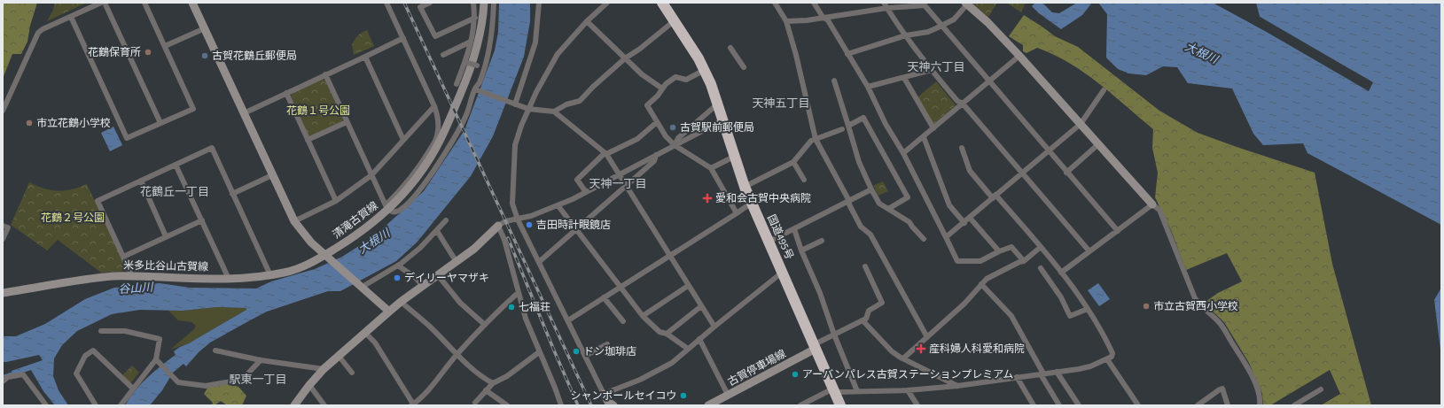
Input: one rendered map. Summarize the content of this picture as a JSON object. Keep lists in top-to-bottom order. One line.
{"streets":{"highway":["国道495号"],"main road":["清滝古賀線","米多比谷山古賀線","古賀停車場線"]},"crossings":[["清滝古賀線","米多比谷山古賀線"],["国道495号","古賀停車場線"]],"districts":["天神六丁目","天神五丁目","天神一丁目","花鶴丘一丁目","駅東一丁目"],"water":["大根川","谷山川"],"parks":["花鶴１号公園","花鶴２号公園"],"places":{"other":["花鶴保育所","古賀花鶴丘郵便局","市立花鶴小学校","古賀駅前郵便局","吉田時計眼鏡店","デイリーヤマザキ","市立古賀西小学校","七福荘","ドン珈琲店","アーバンパレス古賀ステーションプレミアム","シャンポールセイコウ"],"health":["愛和会古賀中央病院","産科婦人科愛和病院"]}}
